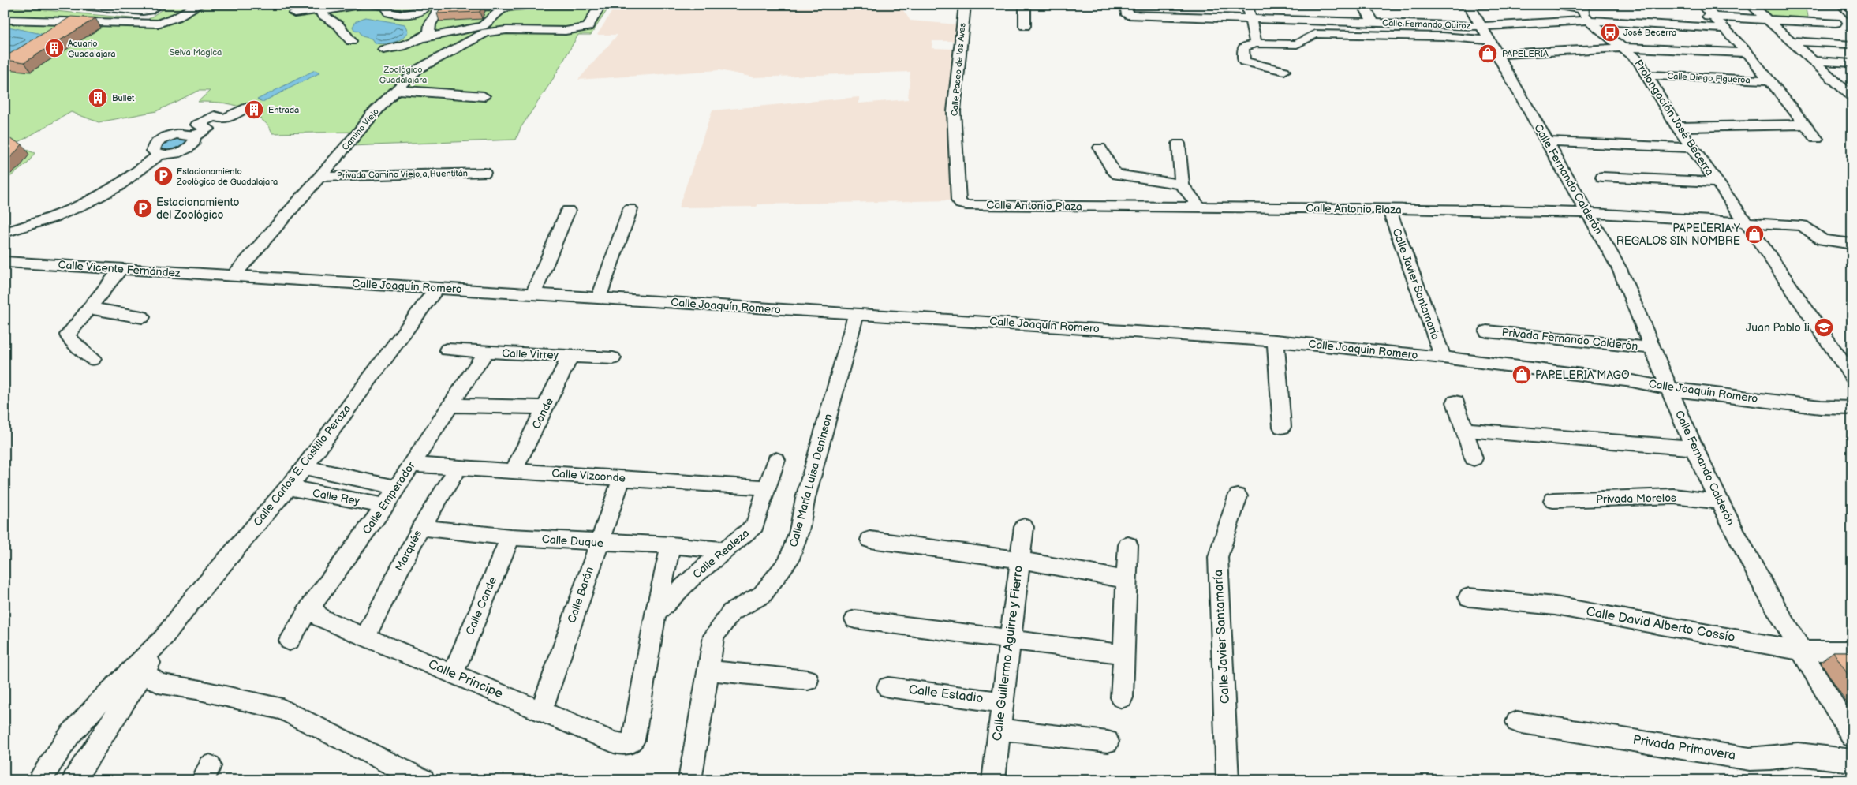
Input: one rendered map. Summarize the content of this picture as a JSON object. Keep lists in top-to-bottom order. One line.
{"streets":{"street":["Calle Fernando Quiroz","Calle Paseo de las Aves","Calle Diego Figueroa","Prolongación José Becerra","Camino Viejo","Privada Camino Viejo a Huentitán","Calle Fernando Calderón","Calle Antonio Plaza","Calle Vicente Fernández","Calle Javier Santamaría","Calle Joaquín Romero","Privada Fernando Calderón","Calle Virrey","Conde","Calle Carlos E. Castillo Peraza","Calle Vizconde","Calle María Luisa Deninson","Calle Rey","Calle Emperador","Privada Morelos","Calle Duque","Marqués","Calle Realeza","Calle Barón","Calle Conde","Calle David Alberto Cossío","Calle Guillermo Aguirre y Fierro","Calle Príncipe","Calle Estadio","Privada Primavera"]},"crossings":[["Calle Fernando Quiroz","Prolongación José Becerra"],["Calle Fernando Quiroz","Calle Fernando Calderón"],["Calle Paseo de las Aves","Calle Antonio Plaza"],["Calle Diego Figueroa","Prolongación José Becerra"],["Prolongación José Becerra","Calle Antonio Plaza"],["Camino Viejo","Privada Camino Viejo a Huentitán"],["Camino Viejo","Calle Vicente Fernández"],["Camino Viejo","Calle Joaquín Romero"],["Calle Fernando Calderón","Calle Antonio Plaza"],["Calle Fernando Calderón","Calle Joaquín Romero"],["Calle Fernando Calderón","Privada Fernando Calderón"],["Calle Fernando Calderón","Privada Morelos"],["Calle Fernando Calderón","Calle David Alberto Cossío"],["Calle Antonio Plaza","Calle Javier Santamaría"],["Calle Vicente Fernández","Calle Joaquín Romero"],["Calle Javier Santamaría","Calle Joaquín Romero"],["Calle Joaquín Romero","Calle Carlos E. Castillo Peraza"],["Calle Joaquín Romero","Calle María Luisa Deninson"],["Calle Virrey","Conde"],["Calle Virrey","Calle Emperador"],["Conde","Calle Vizconde"],["Calle Carlos E. Castillo Peraza","Calle Rey"],["Calle Vizconde","Calle Emperador"],["Calle Vizconde","Marqués"],["Calle Vizconde","Calle Realeza"],["Calle Vizconde","Calle Barón"],["Calle Rey","Calle Emperador"],["Calle Emperador","Calle Príncipe"],["Calle Duque","Marqués"],["Calle Duque","Calle Realeza"],["Calle Duque","Calle Barón"],["Calle Duque","Calle Conde"],["Marqués","Calle Príncipe"],["Calle Realeza","Calle Príncipe"],["Calle Barón","Calle Príncipe"],["Calle Conde","Calle Príncipe"],["Calle Guillermo Aguirre y Fierro","Calle Estadio"]],"parks":["Selva Magica","Zoológico Guadalajara"],"places":{"bus stop":["José Becerra"],"building":["Acuario Guadalajara","Bullet","Entrada"],"shop":["PAPELERIA","PAPELERIA Y REGALOS SIN NOMBRE","PAPELERIA MAGO"],"parking":["Estacionamiento Zoológico de Guadalajara","Estacionamiento del Zoológico"],"school or university":["Juan Pablo Ii"]}}
